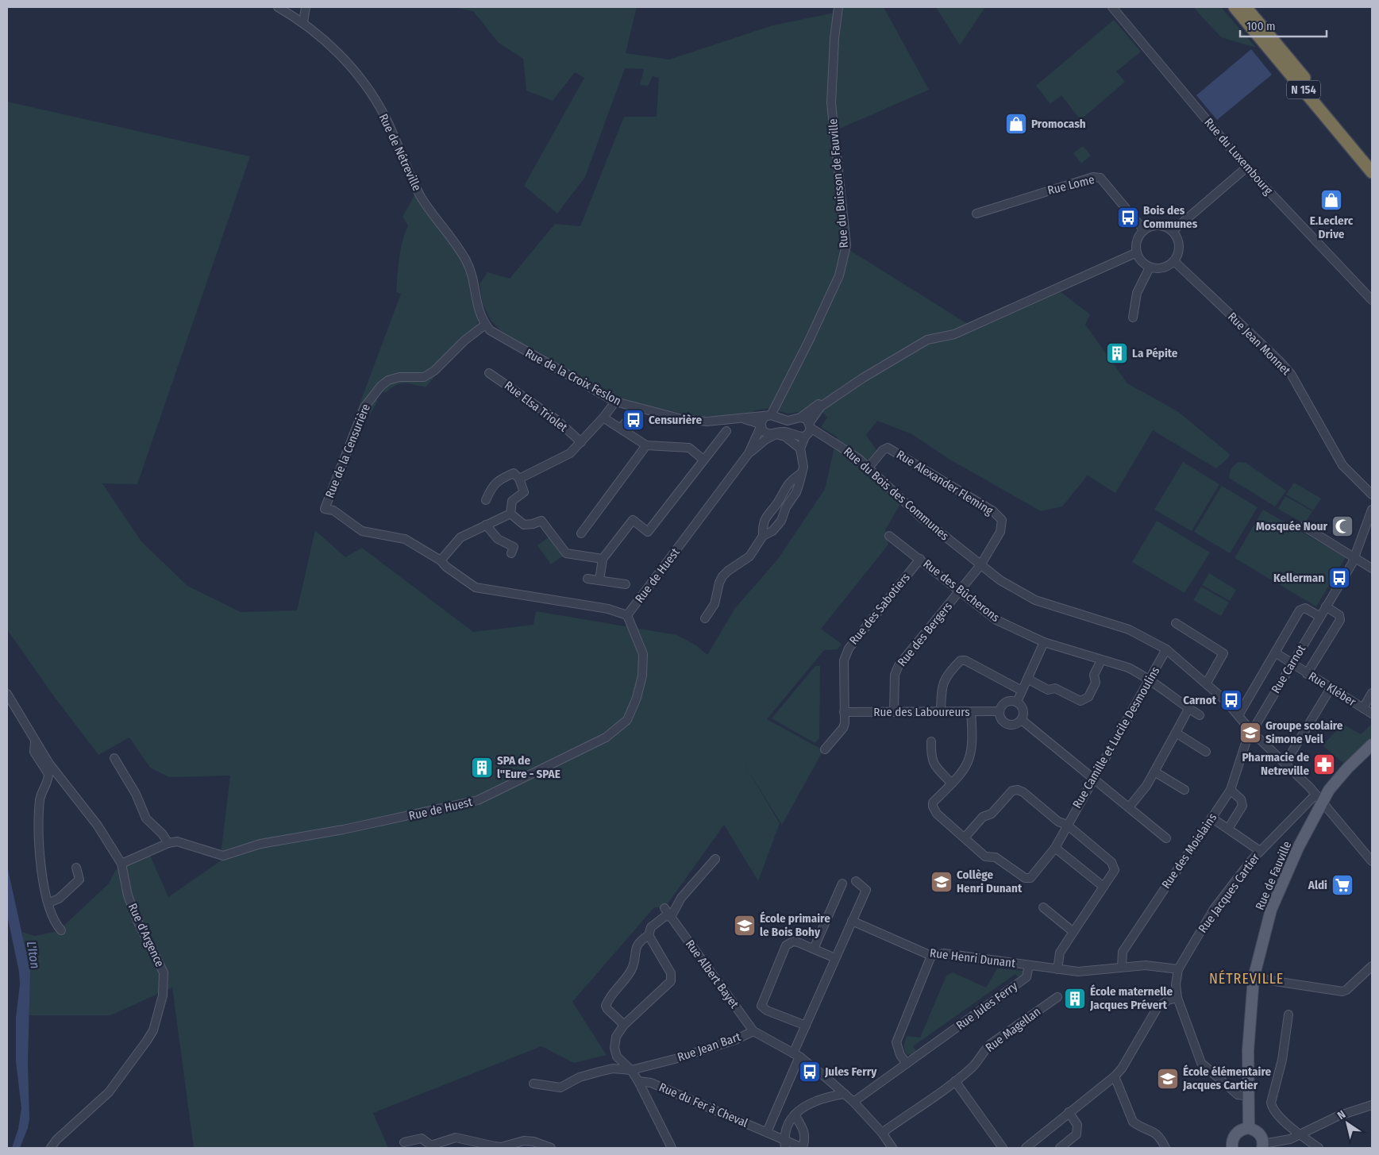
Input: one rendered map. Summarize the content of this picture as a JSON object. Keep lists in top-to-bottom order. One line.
{"streets":{"highway":["N 154"],"main road":["Rue de Fauville"],"street":["Rue de Nétreville","Rue du Luxembourg","Rue du Buisson de Fauville","Rue Lome","Rue Jean Monnet","Rue de la Croix Feslon","Rue Elsa Triolet","Rue de la Censurière","Rue Alexander Fleming","Rue du Bois des Communes","Rue de Huest","Rue des Bûcherons","Rue des Sabotiers","Rue des Bergers","Rue Carnot","Rue Kléber","Rue des Laboureurs","Rue Camille et Lucile Desmoulins","Rue des Moislains","Rue Jacques Cartier","Rue d'Argence","Rue Henri Dunant","Rue Albert Bayet","Rue Jules Ferry","Rue Magellan","Rue Jean Bart","Rue du Fer à Cheval"]},"crossings":[["Rue de Nétreville","Rue de la Croix Feslon"],["Rue de Nétreville","Rue de la Censurière"],["Rue du Buisson de Fauville","Rue de la Croix Feslon"],["Rue du Buisson de Fauville","Rue du Bois des Communes"],["Rue Lome","Rue Jean Monnet"],["Rue de la Croix Feslon","Rue de la Censurière"],["Rue de la Croix Feslon","Rue du Bois des Communes"],["Rue de la Croix Feslon","Rue de Huest"],["Rue de la Censurière","Rue de Huest"],["Rue Alexander Fleming","Rue du Bois des Communes"],["Rue Alexander Fleming","Rue des Bergers"],["Rue du Bois des Communes","Rue des Bergers"],["Rue du Bois des Communes","Rue Carnot"],["Rue du Bois des Communes","Rue Camille et Lucile Desmoulins"],["Rue du Bois des Communes","Rue des Moislains"],["Rue du Bois des Communes","Rue de Fauville"],["Rue du Bois des Communes","Rue Jacques Cartier"],["Rue de Huest","Rue d'Argence"],["Rue des Bûcherons","Rue des Sabotiers"],["Rue des Bûcherons","Rue des Bergers"],["Rue des Bûcherons","Rue Camille et Lucile Desmoulins"],["Rue des Sabotiers","Rue des Laboureurs"],["Rue des Bergers","Rue des Laboureurs"],["Rue Carnot","Rue Kléber"],["Rue Carnot","Rue des Moislains"],["Rue de Fauville","Rue Jacques Cartier"],["Rue Henri Dunant","Rue Jules Ferry"],["Rue Albert Bayet","Rue Jean Bart"],["Rue Jules Ferry","Rue Jean Bart"],["Rue Magellan","Rue Jean Bart"],["Rue Jean Bart","Rue du Fer à Cheval"]],"districts":["NÉTREVILLE"],"water":["L'Iton"],"places":{"shop":["Promocash","E.Leclerc Drive"],"bus stop":["Bois des Communes","Censurière","Kellerman","Carnot","Jules Ferry"],"building":["La Pépite","SPA de l\"Eure - SPAE","École maternelle Jacques Prévert"],"mosque":["Mosquée Nour"],"school or university":["Groupe scolaire Simone Veil","Collège Henri Dunant","École primaire le Bois Bohy","École élémentaire Jacques Cartier"],"pharmacy":["Pharmacie de Netreville"],"supermarket":["Aldi"]},"scale_bar":"100 m","north":"top left"}
